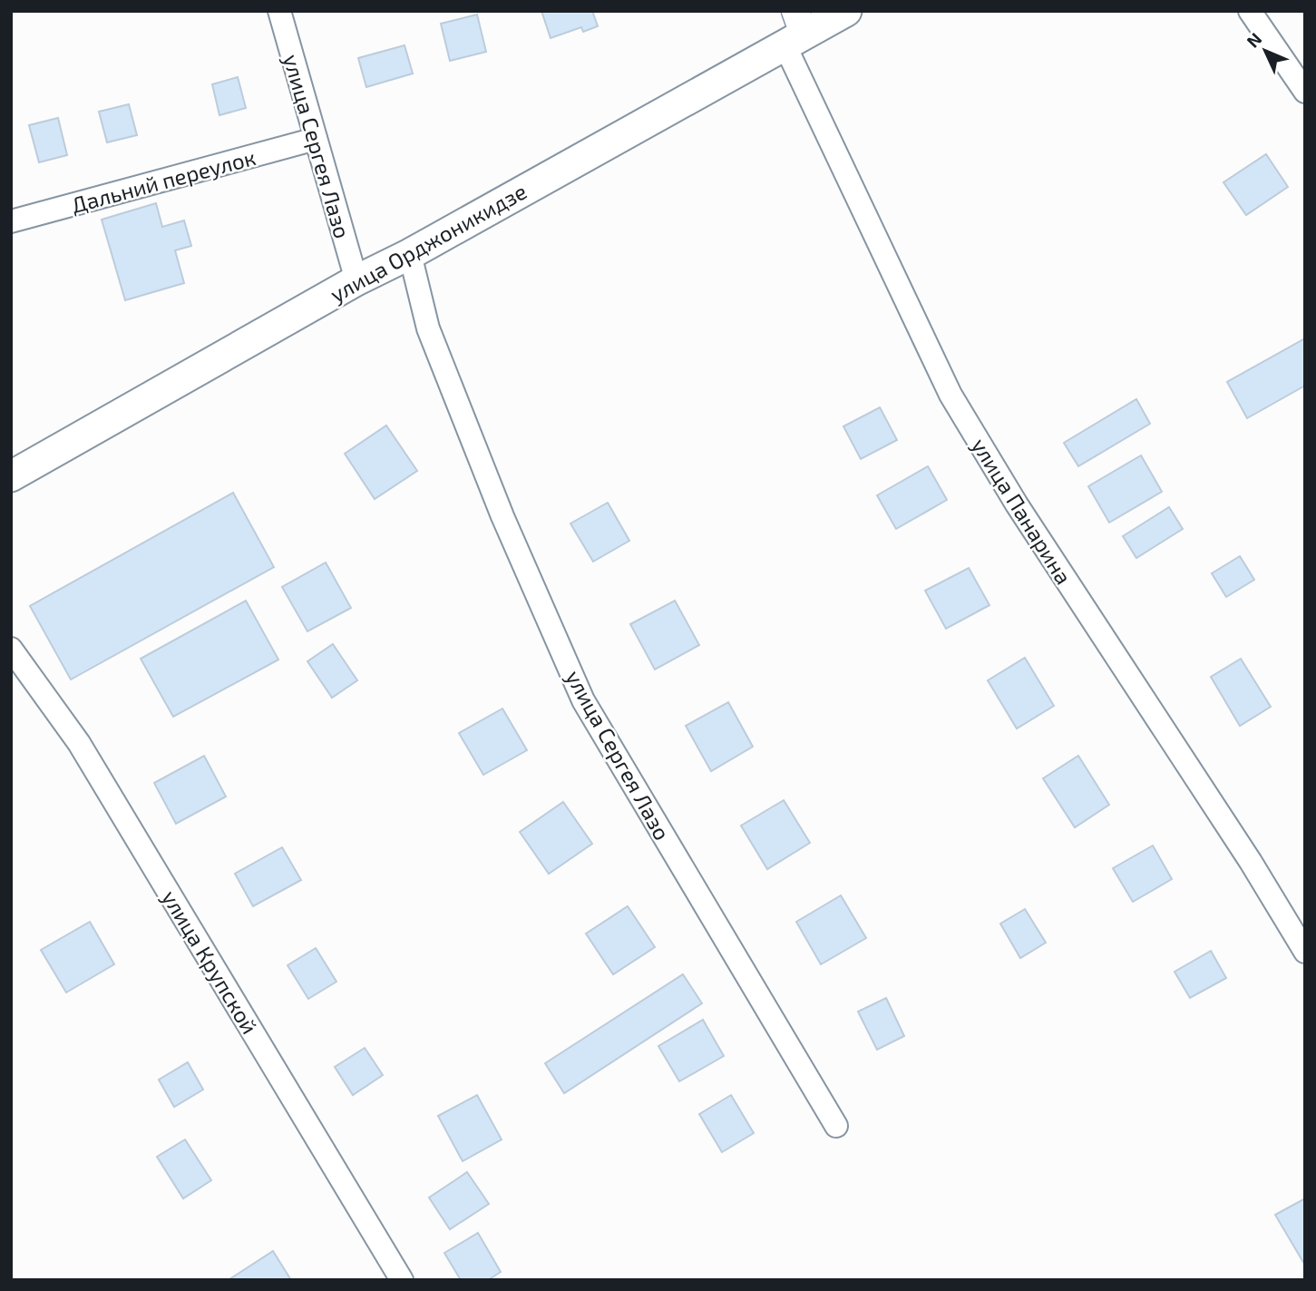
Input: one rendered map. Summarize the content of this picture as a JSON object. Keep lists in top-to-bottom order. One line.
{"streets":{"main road":["улица Орджоникидзе"],"street":["улица Сергея Лазо","Дальний переулок","улица Панарина","улица Крупской"]},"crossings":[["улица Сергея Лазо","Дальний переулок"],["улица Сергея Лазо","улица Орджоникидзе"],["улица Орджоникидзе","улица Панарина"]],"north":"top left"}
